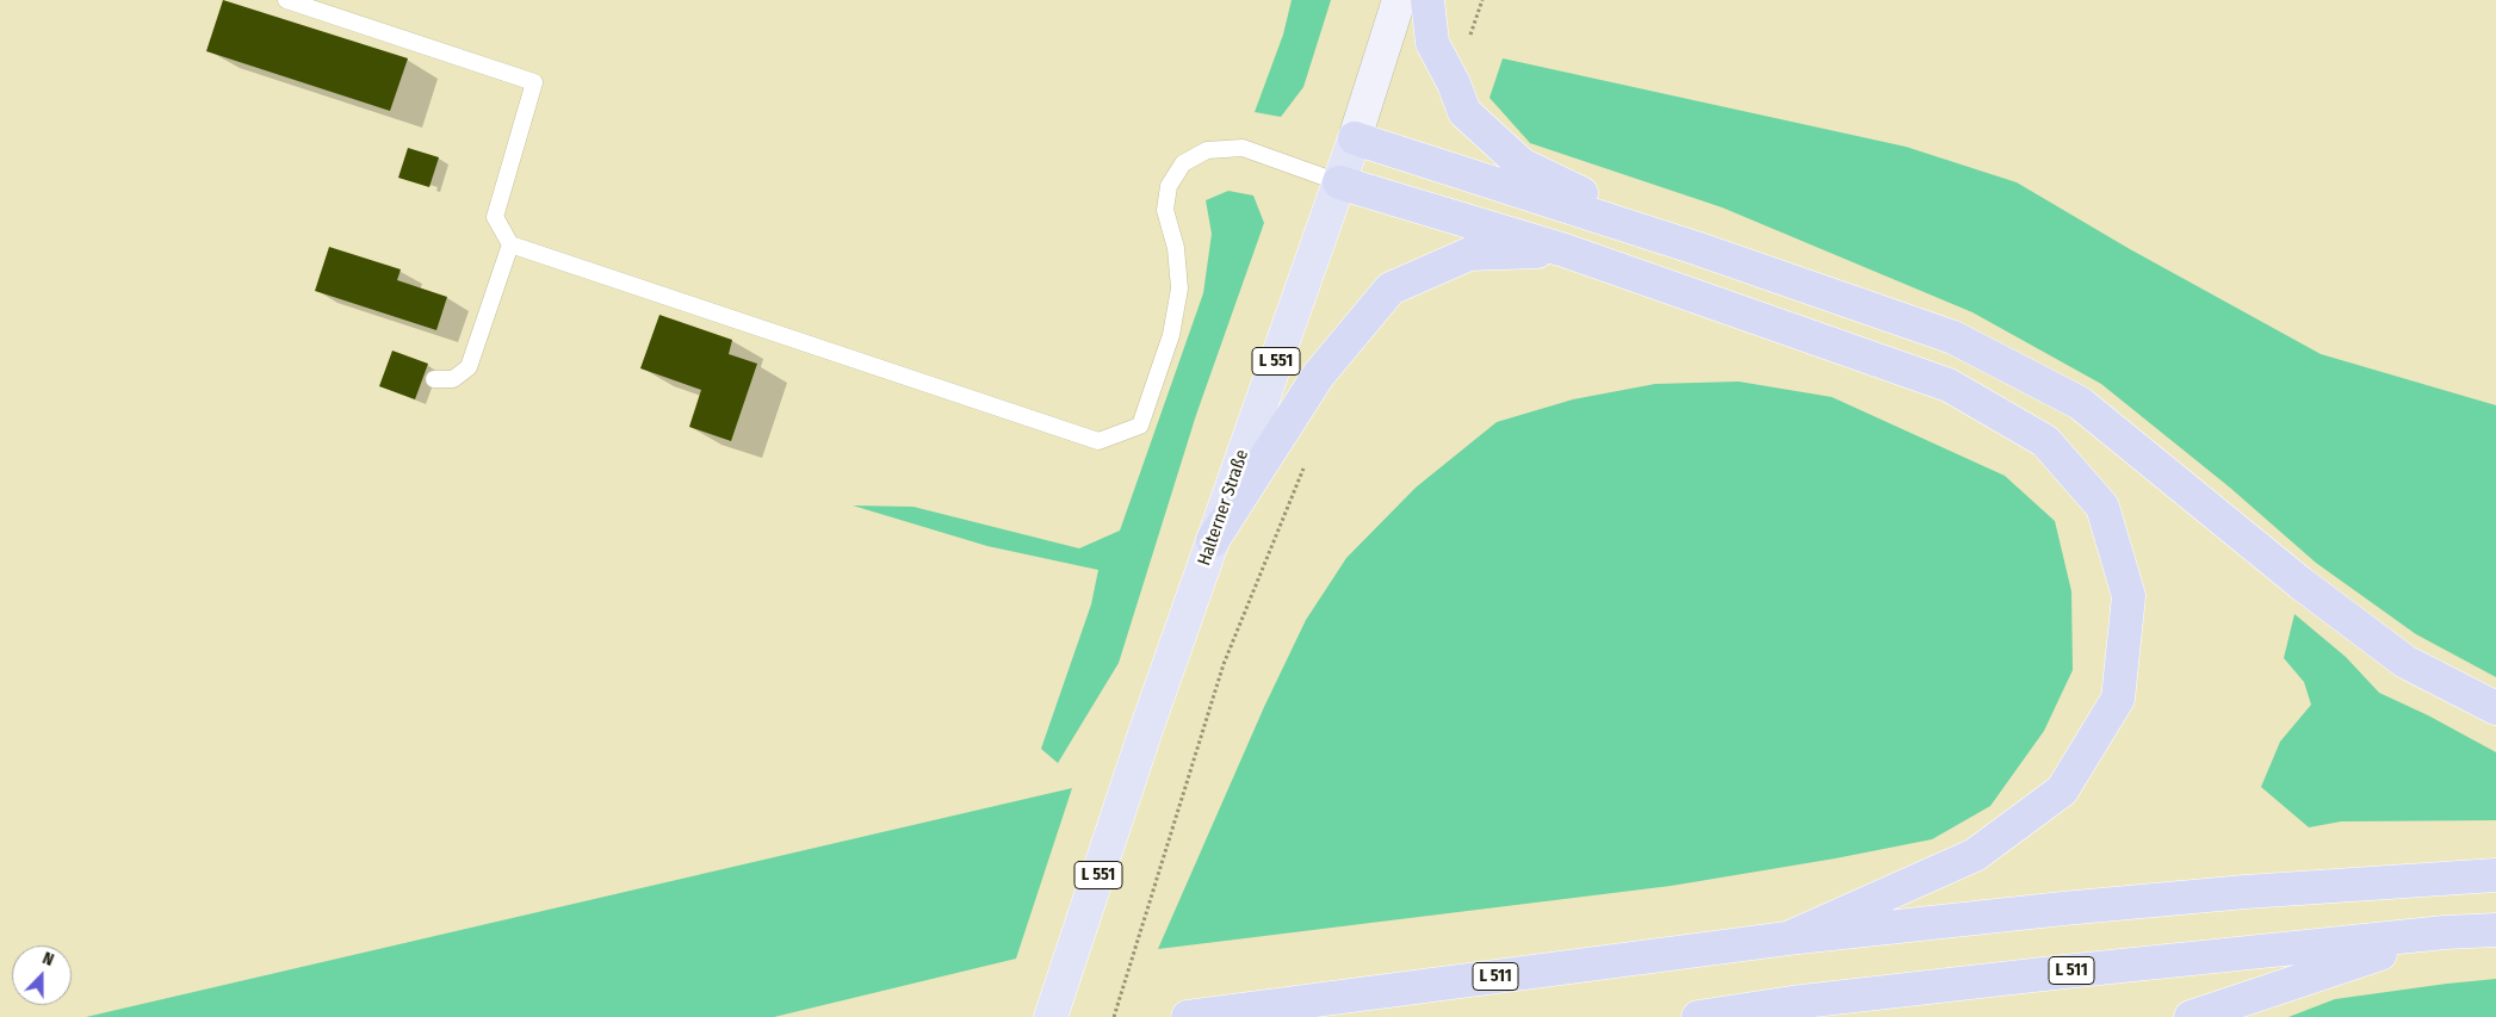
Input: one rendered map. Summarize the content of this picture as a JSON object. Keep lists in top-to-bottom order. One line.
{"streets":{"highway":["L 511"],"main road":["L 551","Halterner Straße"]},"north":"top"}
